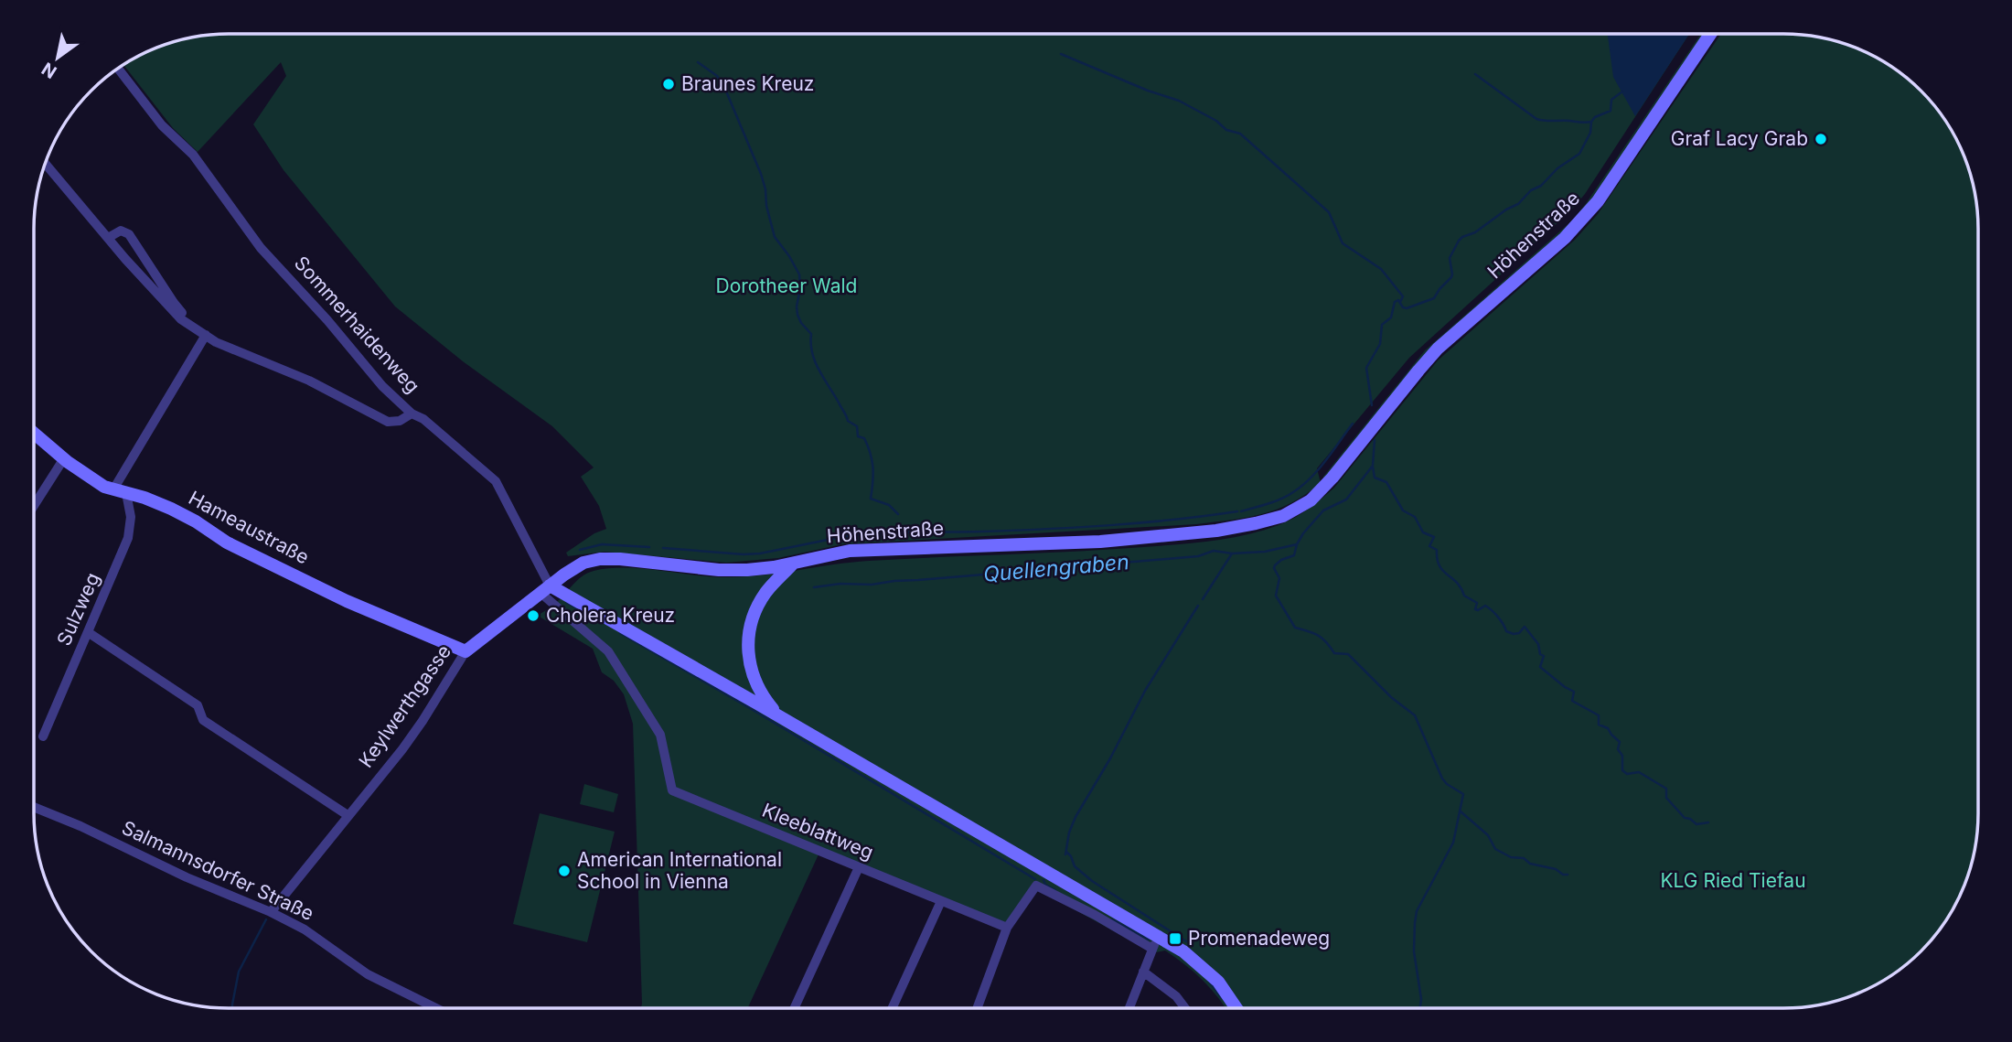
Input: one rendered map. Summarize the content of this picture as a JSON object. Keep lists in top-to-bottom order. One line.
{"streets":{"main road":["Höhenstraße","Hameaustraße","Keylwerthgasse"],"street":["Sommerhaidenweg","Sulzweg","Kleeblattweg","Salmannsdorfer Straße"]},"crossings":[["Höhenstraße","Keylwerthgasse"],["Sommerhaidenweg","Keylwerthgasse"],["Sommerhaidenweg","Kleeblattweg"],["Hameaustraße","Sulzweg"],["Hameaustraße","Keylwerthgasse"],["Keylwerthgasse","Kleeblattweg"],["Keylwerthgasse","Salmannsdorfer Straße"]],"water":["Quellengraben"],"parks":["Dorotheer Wald","KLG Ried Tiefau"],"places":{"other":["Braunes Kreuz","Graf Lacy Grab","Cholera Kreuz","American International School in Vienna"],"transit":["Promenadeweg"]},"north":"bottom left"}
